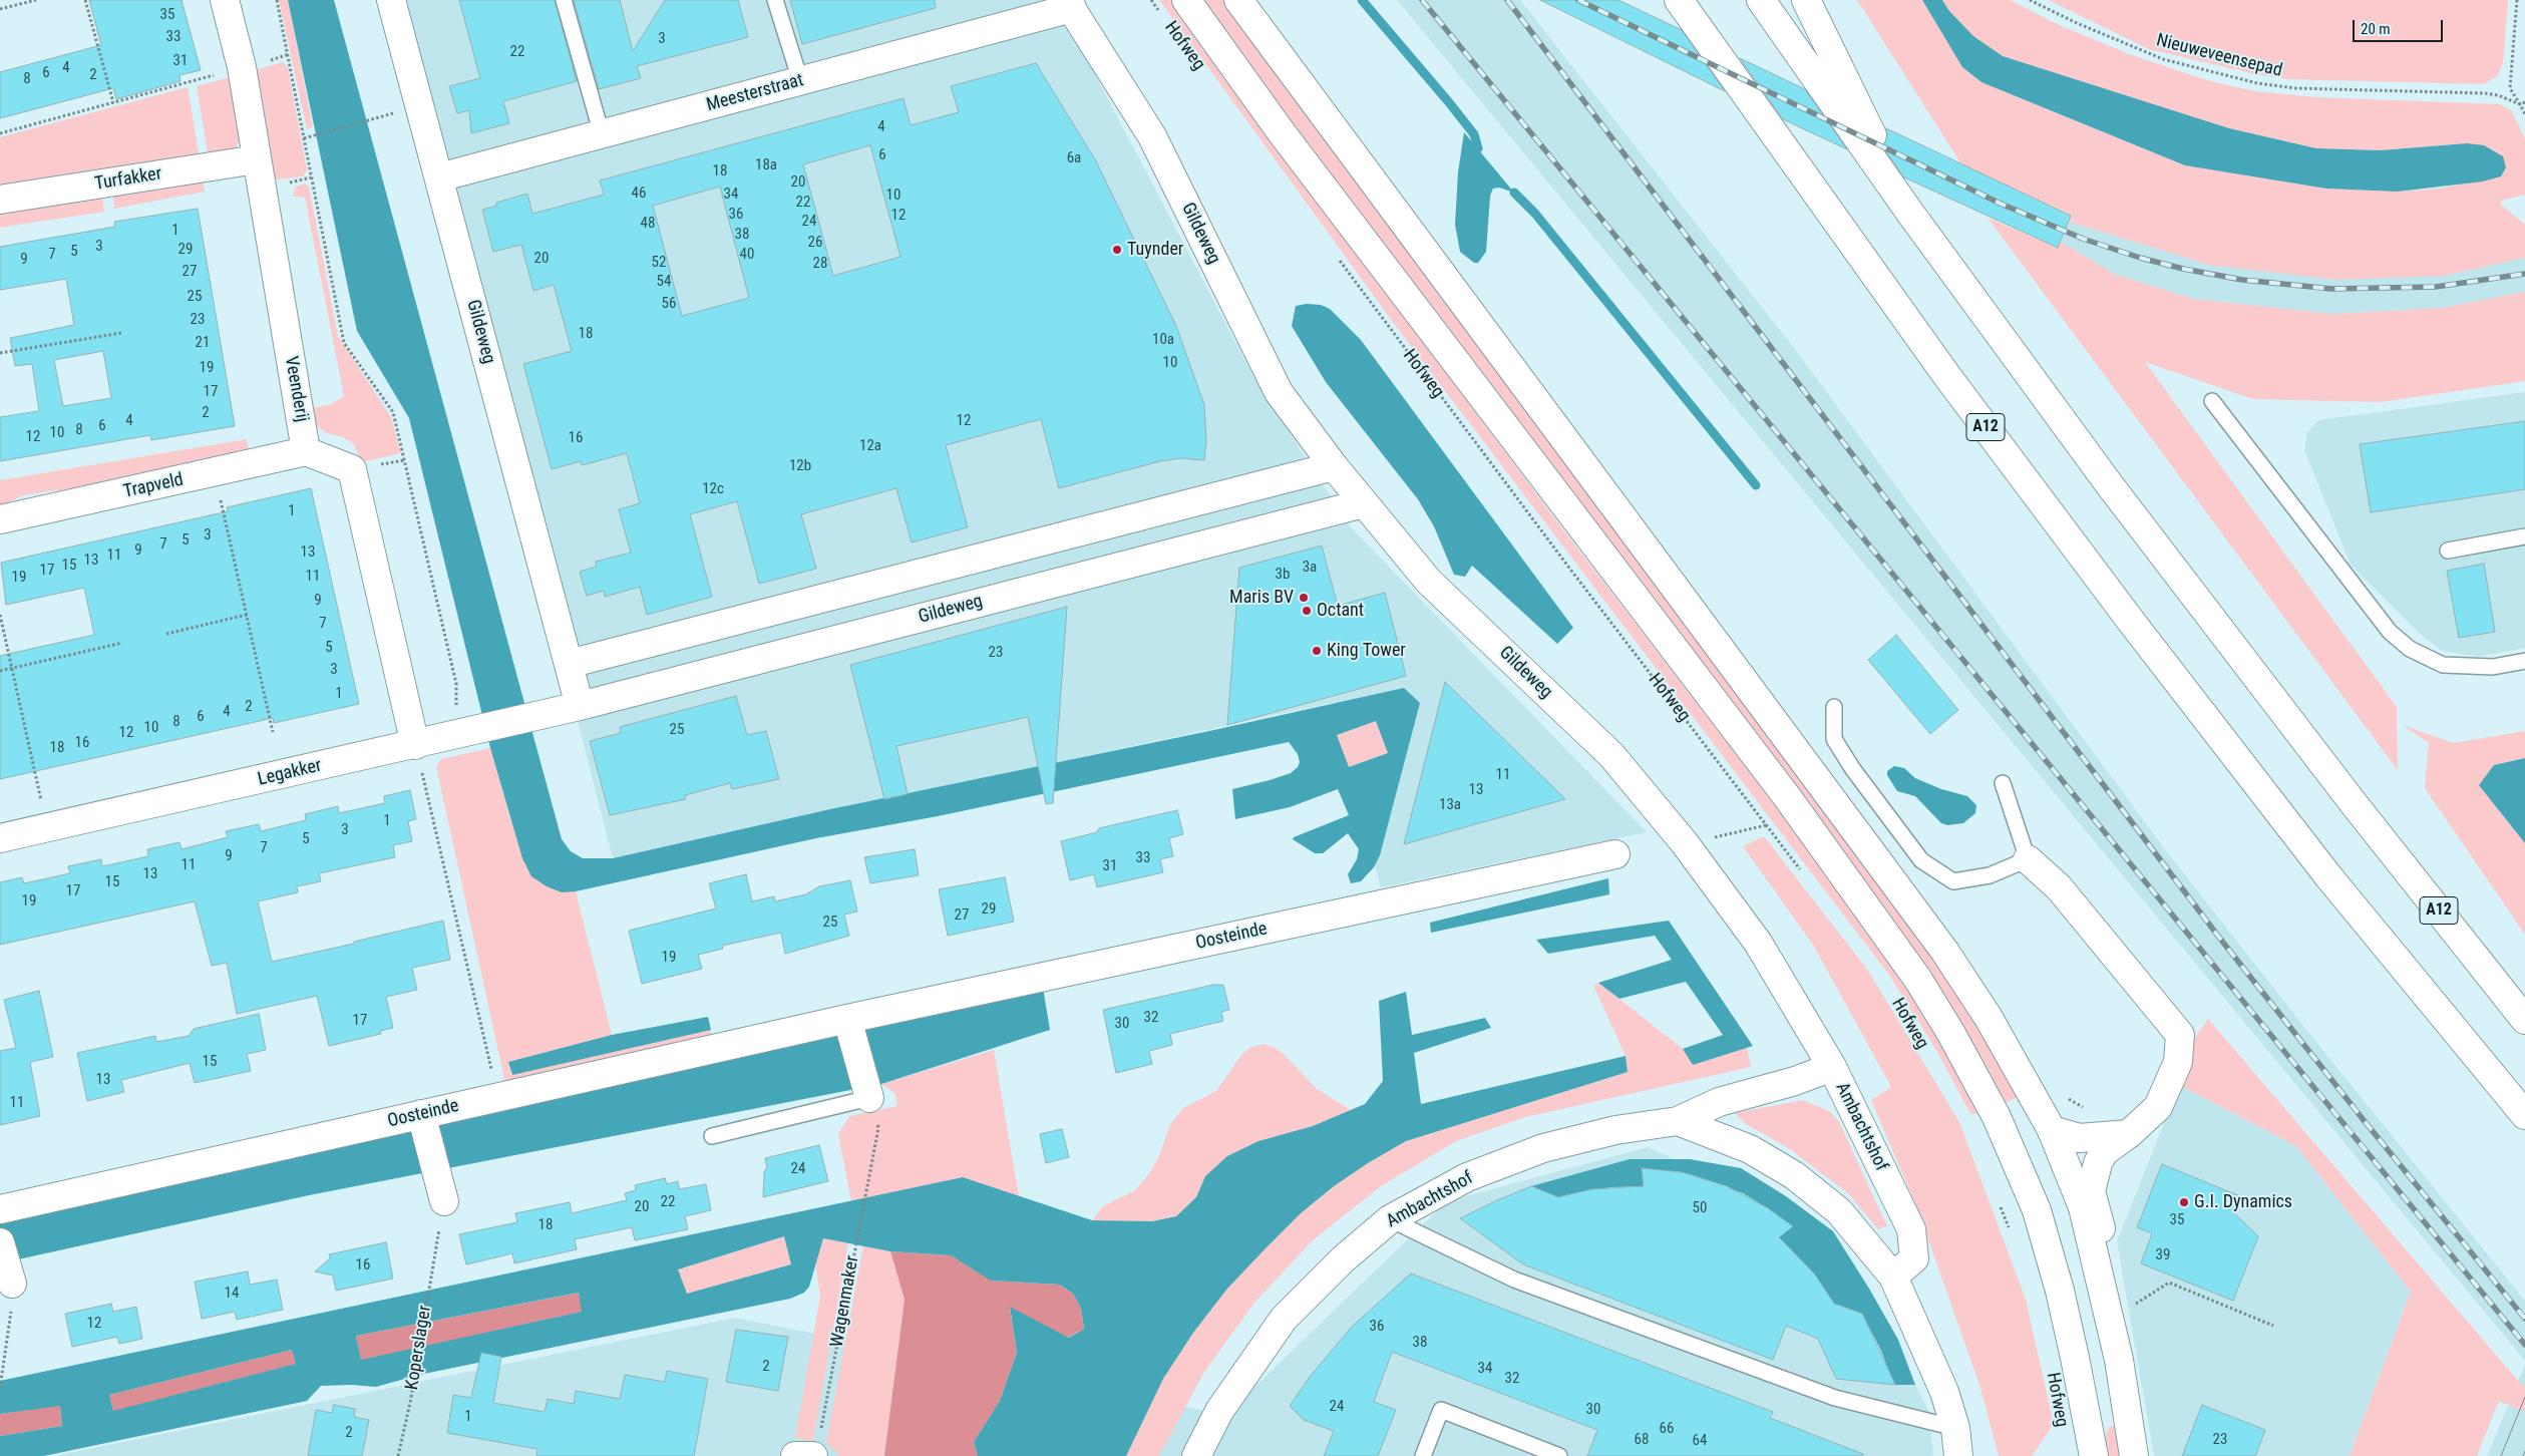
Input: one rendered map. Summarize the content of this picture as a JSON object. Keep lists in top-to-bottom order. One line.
{"streets":{"main road":["Hofweg","Meesterstraat","Turfakker","Gildeweg","Veenderij","A12","Trapveld","Legakker","Oosteinde","Ambachtshof"],"path":["Nieuweveensepad","Wagenmaker","Koperslager"]},"crossings":[["Meesterstraat","Gildeweg"],["Turfakker","Veenderij"],["Gildeweg","Legakker"],["Gildeweg","Ambachtshof"],["Veenderij","Trapveld"]],"places":["Tuynder","Maris BV","Octant","King Tower","G.I. Dynamics"],"house_numbers":["35","33","3","22","31","4","6","2","8","4","6","6a","18a","18","20","46","34","10","22","36","12","24","48","1","38","26","3","29","5","7","40","20","9","52","28","27","54","25","56","23","18","10a","21","10","19","17","2","4","12","6","8","10","12","16","12a","12b","12c","1","3","5","7","9","13","11","13","15","3a","17","3b","11","19","9","7","5","23","3","1","2","4","6","8","10","25","12","16","18","11","13","13a","1","3","5","7","9","33","11","31","13","15","17","19","29","27","25","19","32","17","30","15","13","11","24","22","20","50","35","18","39","16","14","12","36","38","2","34","32","24","30","1","66","2","68","23","64"],"scale_bar":"20 m"}
